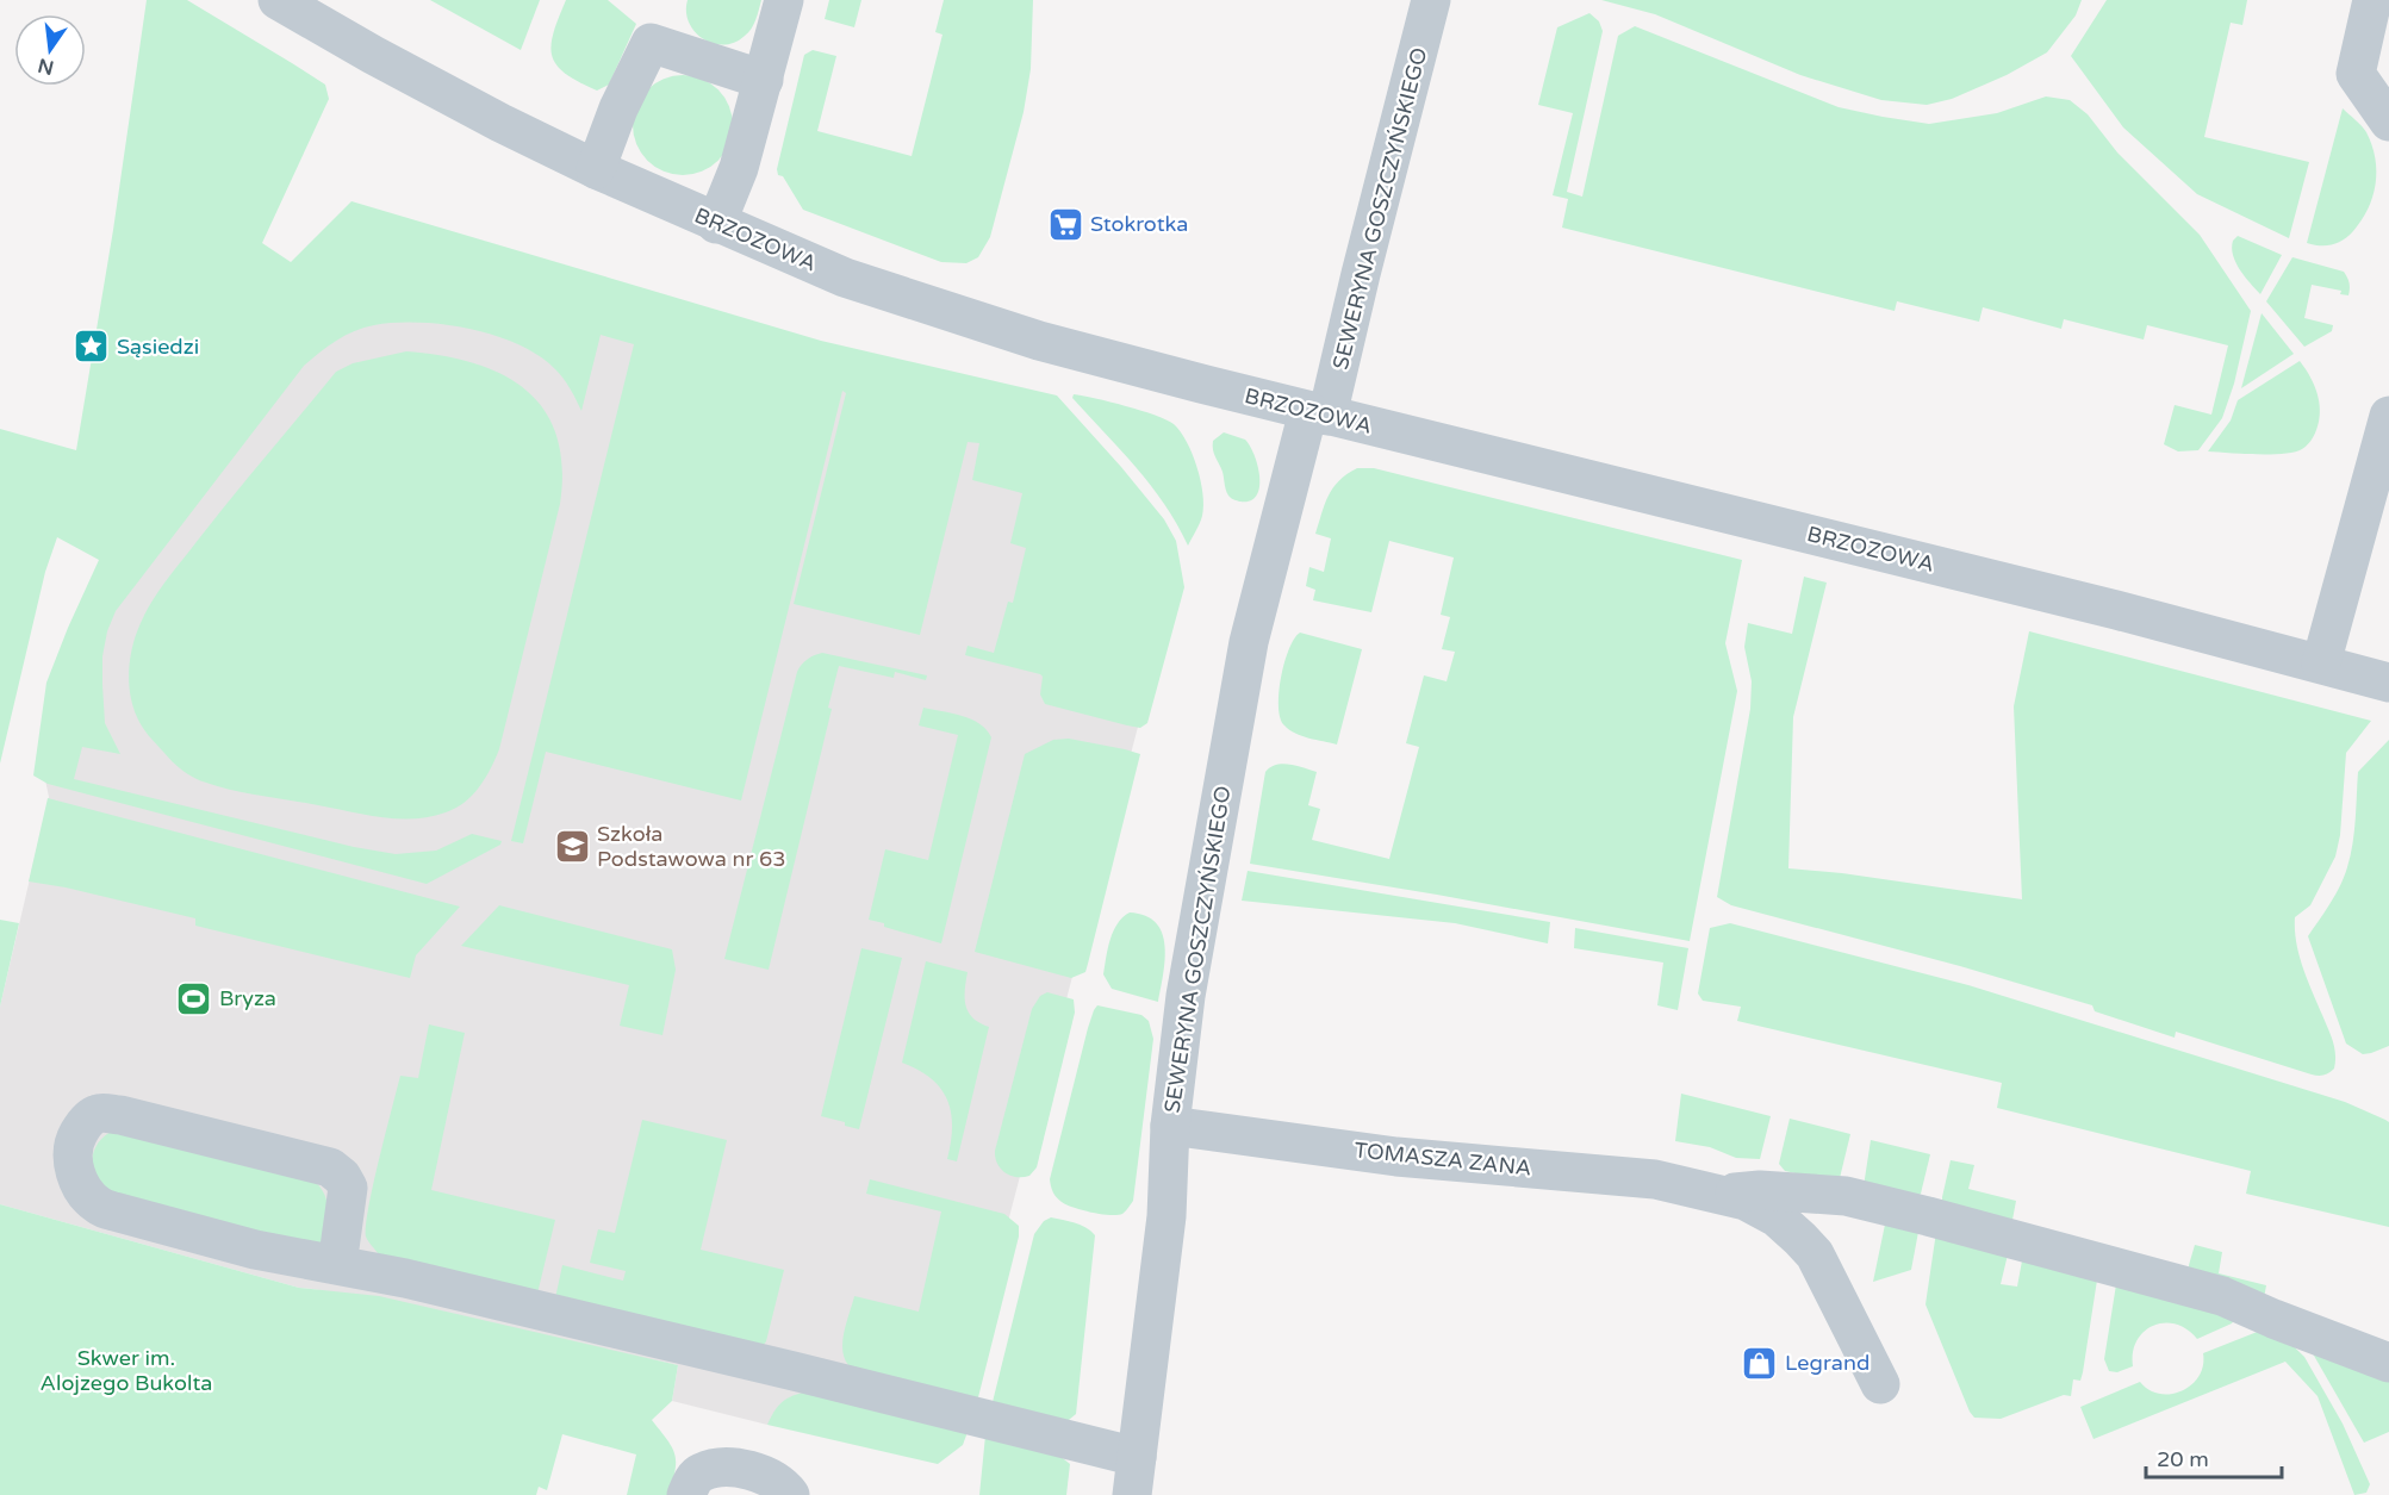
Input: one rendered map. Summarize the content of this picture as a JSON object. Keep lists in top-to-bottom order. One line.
{"streets":{"street":["SEWERYNA GOSZCZYŃSKIEGO","BRZOZOWA","TOMASZA ZANA"]},"crossings":[["SEWERYNA GOSZCZYŃSKIEGO","BRZOZOWA"],["SEWERYNA GOSZCZYŃSKIEGO","TOMASZA ZANA"]],"parks":["Skwer im. Alojzego Bukolta"],"places":{"supermarket":["Stokrotka"],"place":["Sąsiedzi"],"school or university":["Szkoła Podstawowa nr 63"],"sports":["Bryza"],"shop":["Legrand"]},"scale_bar":"20 m","north":"bottom"}
